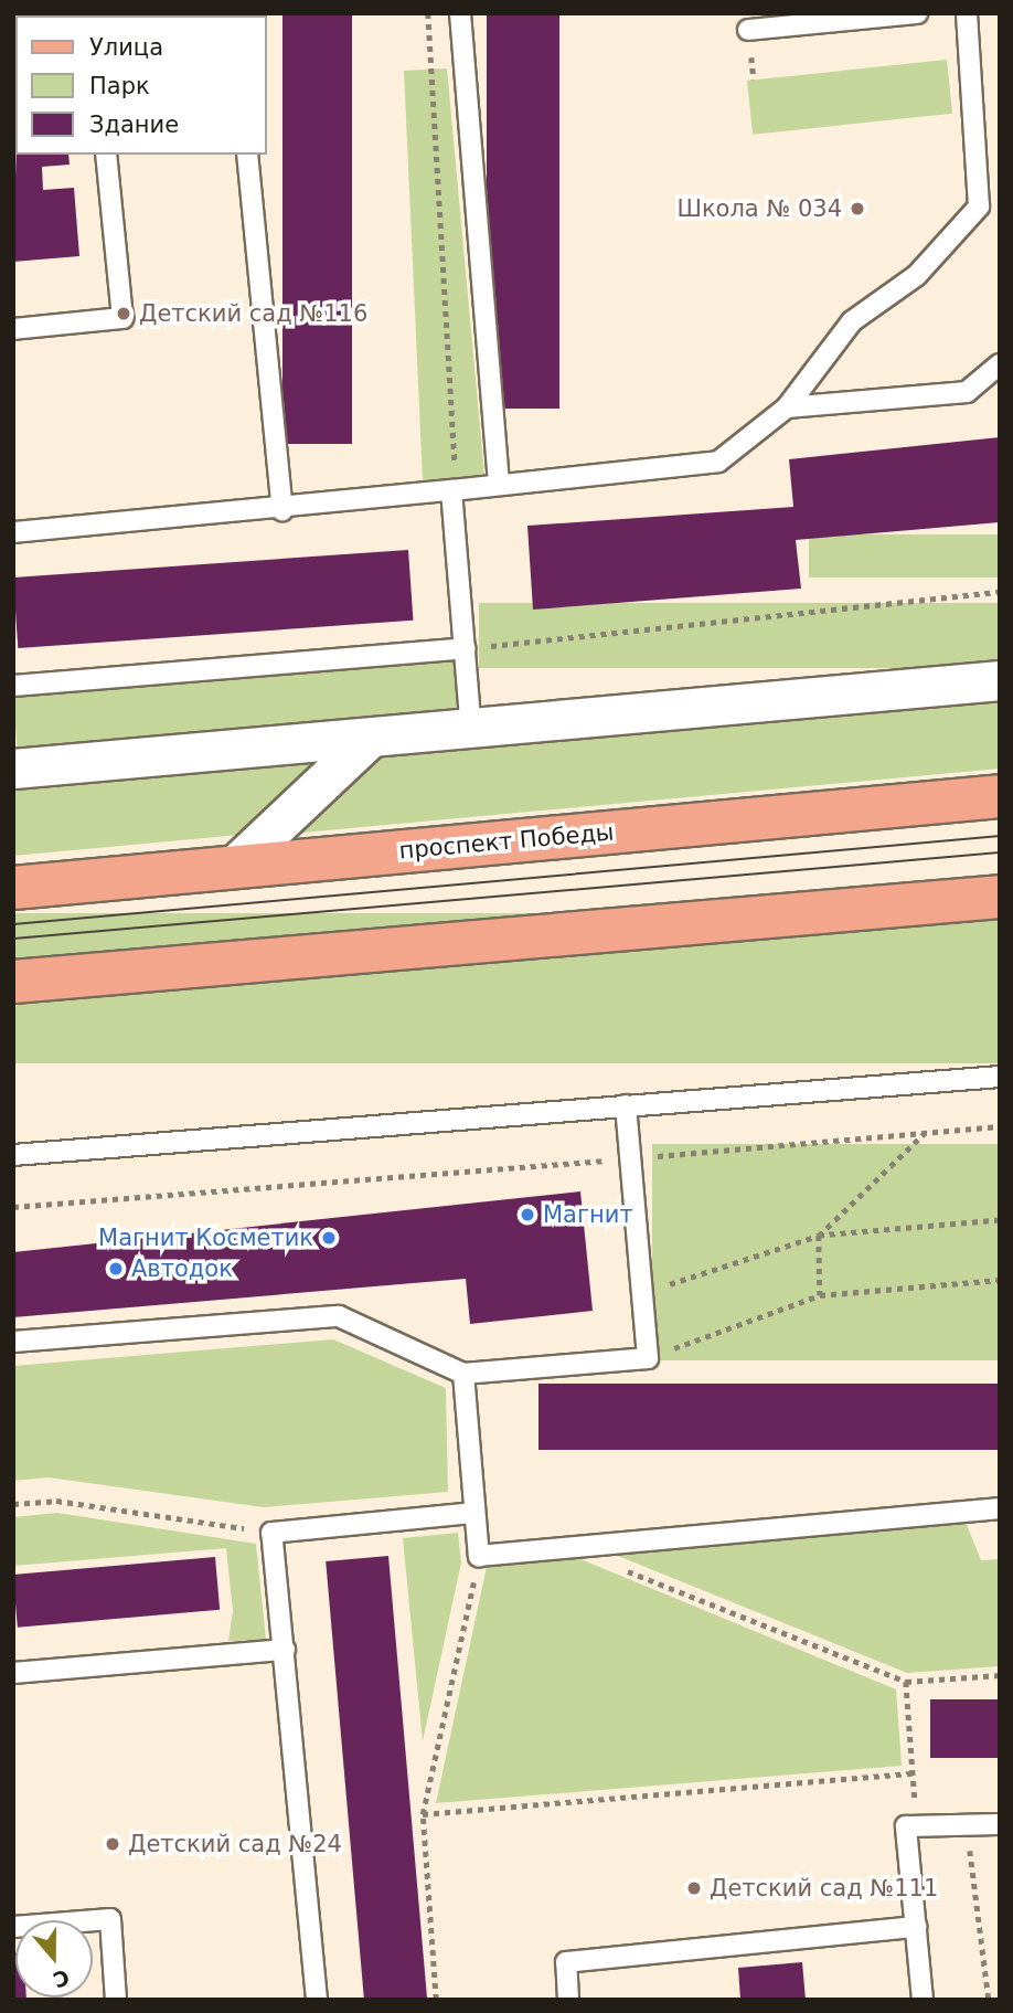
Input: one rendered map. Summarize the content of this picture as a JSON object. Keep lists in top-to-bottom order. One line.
{"streets":{"main road":["проспект Победы"]},"places":["Школа № 034","Детский сад №116","Магнит","Магнит Косметик","Автодок","Детский сад №24","Детский сад №111"],"legend":["Улица","Парк","Здание"],"north":"bottom"}
